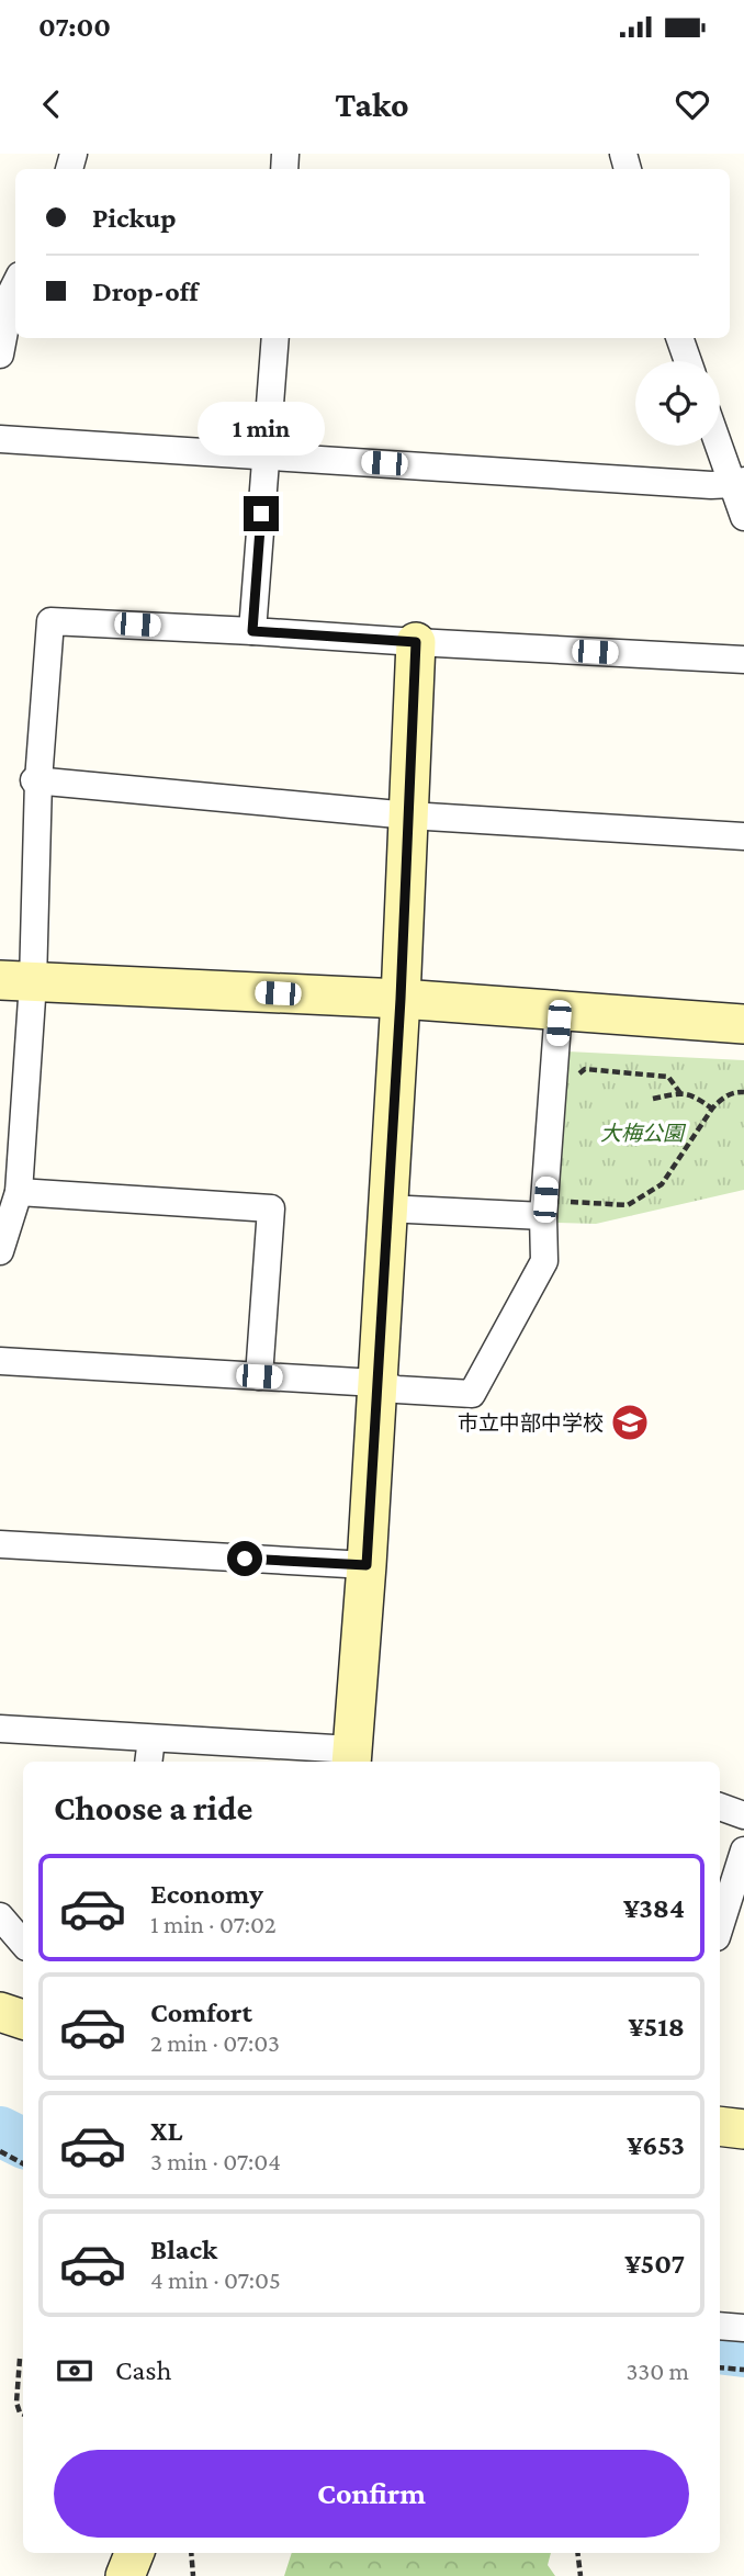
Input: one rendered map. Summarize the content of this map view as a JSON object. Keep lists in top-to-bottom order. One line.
{"parks":["大梅公園"],"places":{"school or university":["市立中部中学校"]},"page":{"status":"07:00","header":"Tako","banner":["Pickup","Drop-off"],"bubble":"1 min","heading":"Choose a ride","list":[{"name":"Economy","note":"1 min · 07:02","value":"¥384"},{"name":"Comfort","note":"2 min · 07:03","value":"¥518"},{"name":"XL","note":"3 min · 07:04","value":"¥653"},{"name":"Black","note":"4 min · 07:05","value":"¥507"}],"pay":["Cash","330 m"],"buttons":"Confirm"}}
